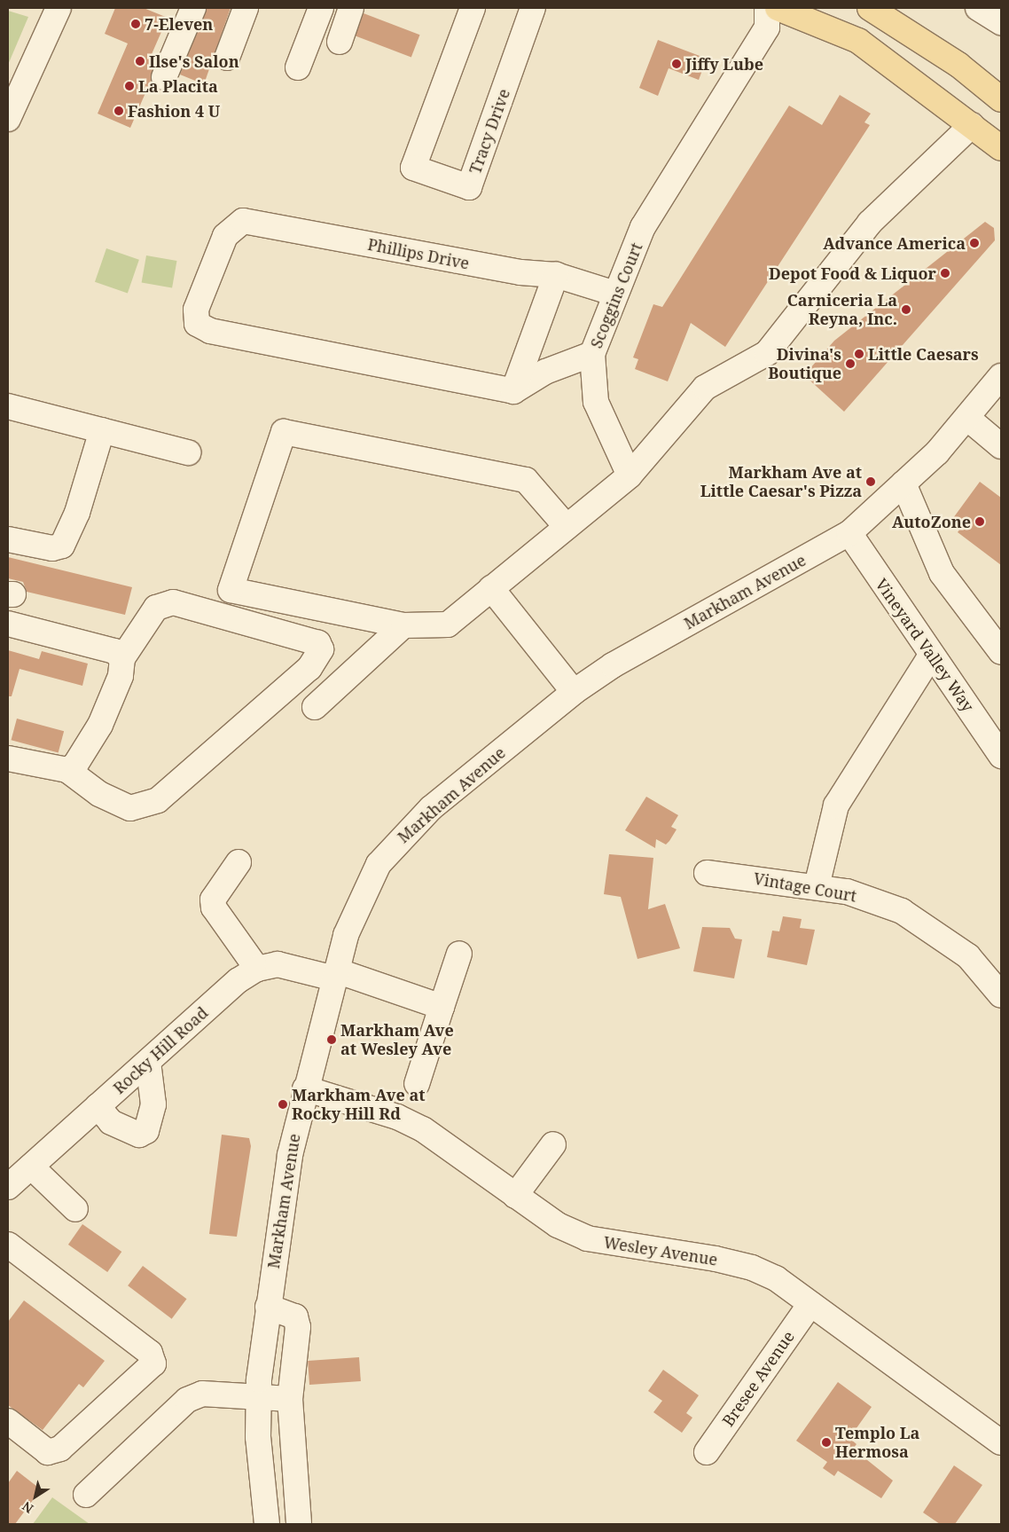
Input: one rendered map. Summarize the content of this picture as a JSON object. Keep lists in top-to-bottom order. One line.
{"streets":{"street":["Tracy Drive","Phillips Drive","Scoggins Court","Markham Avenue","Vineyard Valley Way","Vintage Court","Rocky Hill Road","Wesley Avenue","Bresee Avenue"]},"crossings":[["Phillips Drive","Scoggins Court"],["Markham Avenue","Vineyard Valley Way"],["Markham Avenue","Rocky Hill Road"],["Markham Avenue","Wesley Avenue"],["Wesley Avenue","Bresee Avenue"]],"places":["7-Eleven","Ilse's Salon","Jiffy Lube","La Placita","Fashion 4 U","Advance America","Depot Food & Liquor","Carniceria La Reyna, Inc.","Little Caesars","Divina's Boutique","Markham Ave at Little Caesar's Pizza","AutoZone","Markham Ave at Wesley Ave","Markham Ave at Rocky Hill Rd","Templo La Hermosa"],"north":"bottom left"}
